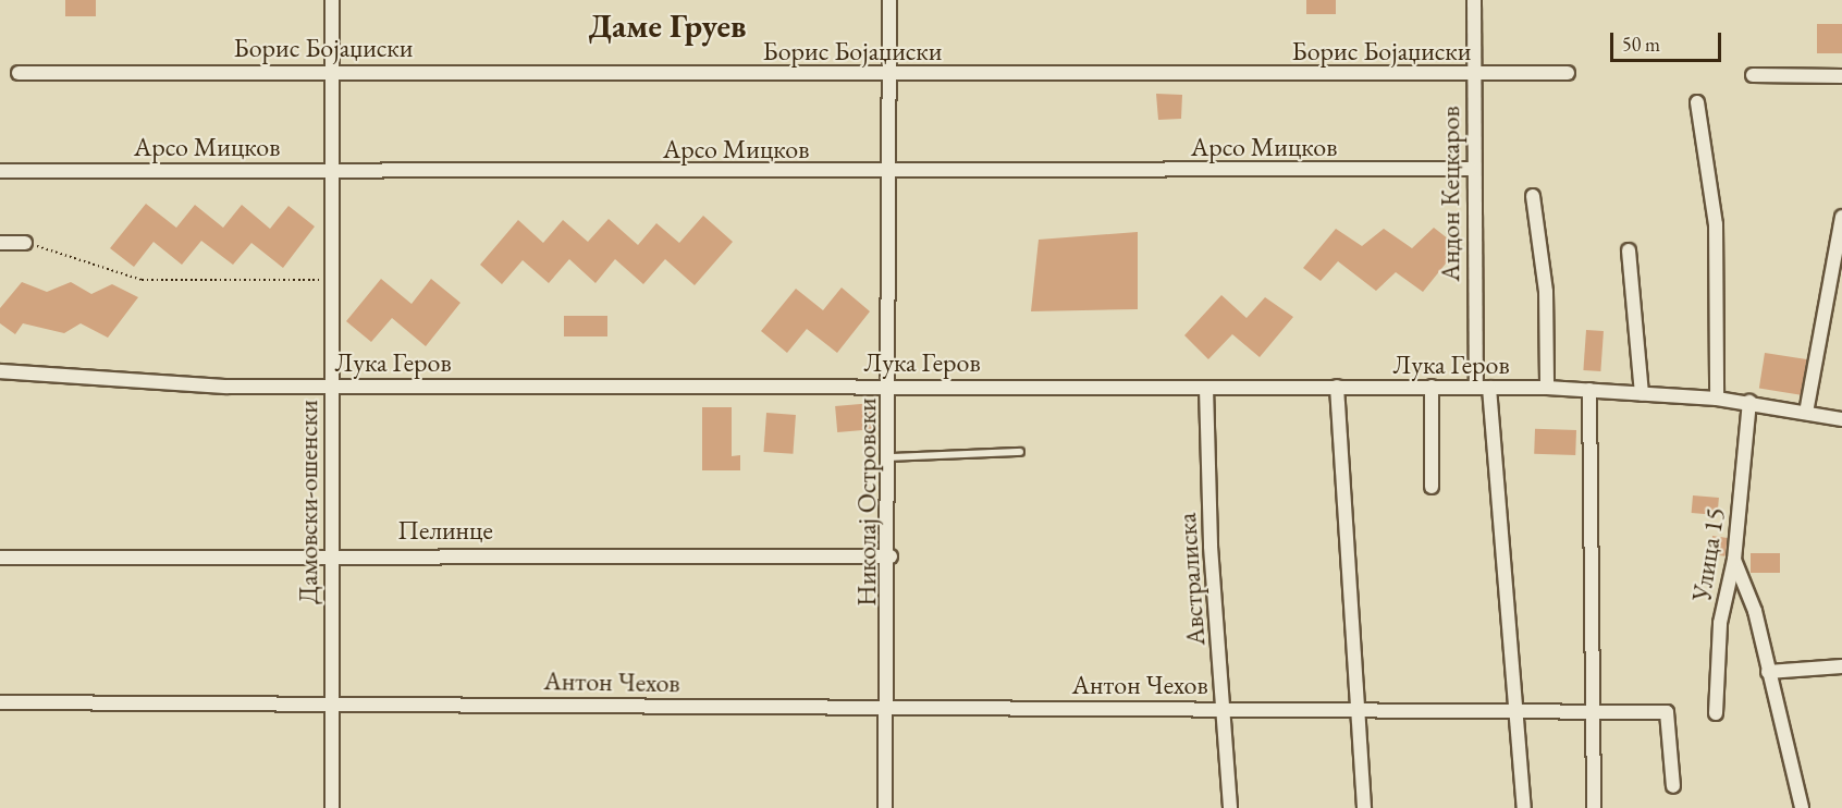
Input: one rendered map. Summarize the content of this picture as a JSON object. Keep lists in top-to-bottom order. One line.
{"streets":{"street":["Борис Бојаџиски","Арсо Мицков","Андон Кецкаров","Лука Геров","Дамовски-ошенски","Николај Островски","Пелинце","Улица 15","Австралиска","Антон Чехов"]},"crossings":[["Борис Бојаџиски","Андон Кецкаров"],["Борис Бојаџиски","Дамовски-ошенски"],["Борис Бојаџиски","Николај Островски"],["Арсо Мицков","Андон Кецкаров"],["Арсо Мицков","Дамовски-ошенски"],["Арсо Мицков","Николај Островски"],["Андон Кецкаров","Лука Геров"],["Андон Кецкаров","Антон Чехов"],["Лука Геров","Дамовски-ошенски"],["Лука Геров","Николај Островски"],["Лука Геров","Улица 15"],["Лука Геров","Австралиска"],["Дамовски-ошенски","Пелинце"],["Дамовски-ошенски","Антон Чехов"],["Николај Островски","Пелинце"],["Николај Островски","Антон Чехов"],["Австралиска","Антон Чехов"]],"districts":["Даме Груев"],"scale_bar":"50 m"}
